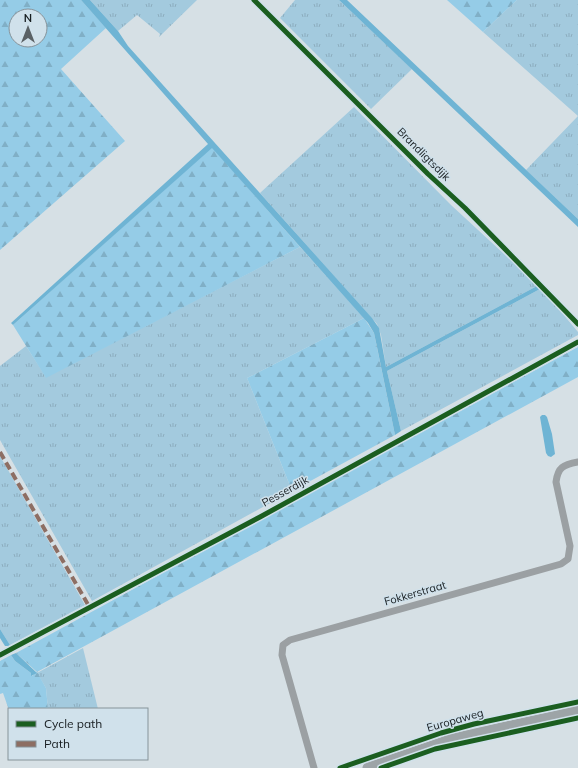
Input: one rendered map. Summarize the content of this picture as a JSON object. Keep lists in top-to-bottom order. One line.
{"streets":{"main road":["Europaweg"],"street":["Brandligtsdijk","Pesserdijk","Fokkerstraat"]},"legend":["Cycle path","Path"],"north":"top"}
